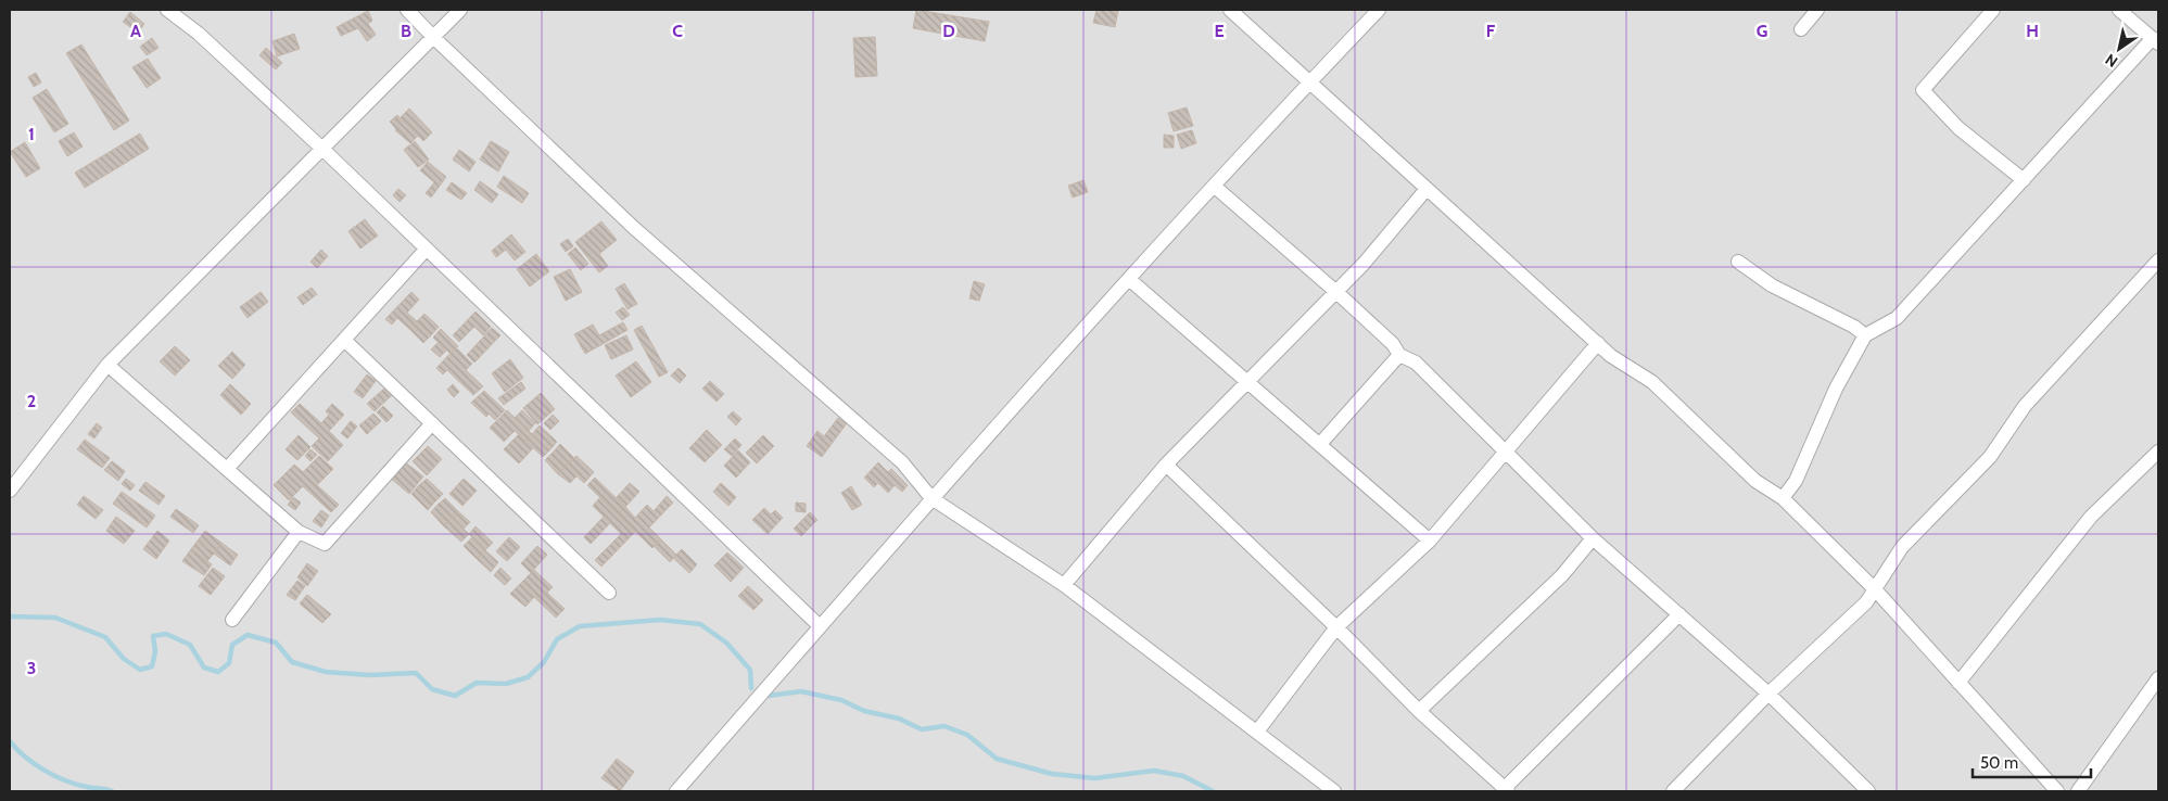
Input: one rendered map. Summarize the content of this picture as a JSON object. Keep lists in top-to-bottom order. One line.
{"scale_bar":"50 m","north":"bottom left","grid":{"columns":["A","B","C","D","E","F","G","H"],"rows":["1","2","3"]}}
